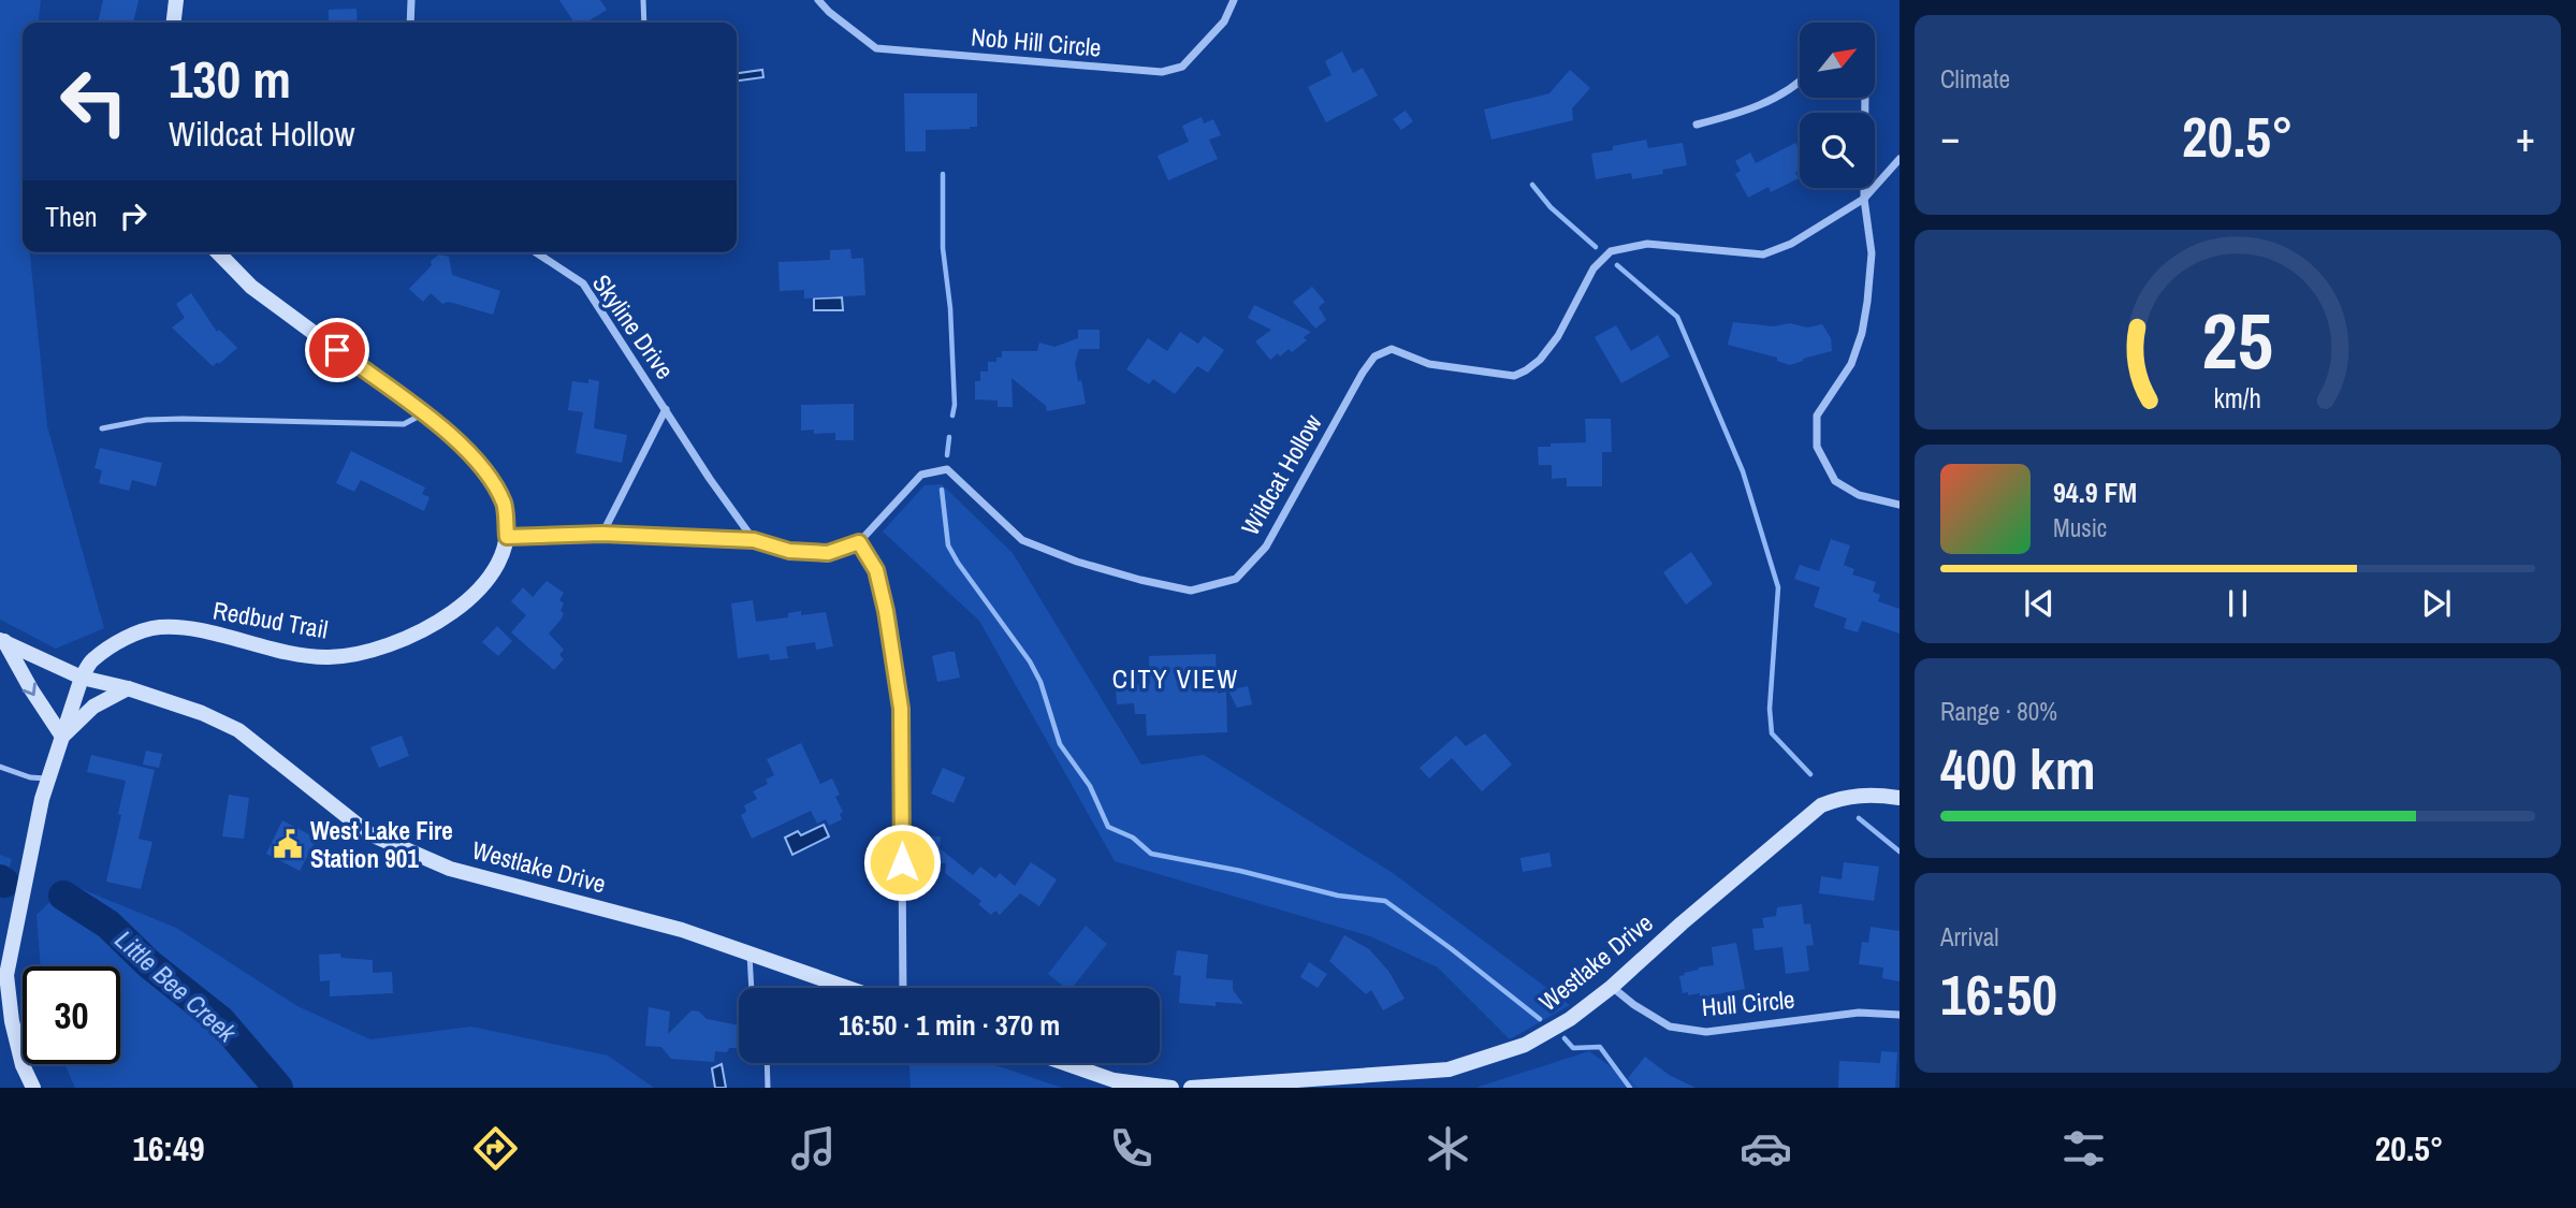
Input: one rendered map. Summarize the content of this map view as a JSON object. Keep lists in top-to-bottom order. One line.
{"streets":{"street":["Nob Hill Circle","Skyline Drive","Wildcat Hollow","Redbud Trail","Westlake Drive","Hull Circle"]},"crossings":[["Redbud Trail","Westlake Drive"],["Westlake Drive","Hull Circle"]],"districts":["CITY VIEW"],"water":["Little Bee Creek"],"places":{"public building":["West Lake Fire Station 901"]},"north":"top right","page":{"tile":["Climate",["Range · 80%","400 km"],["Arrival","16:50"]],"turn":["130 m","Wildcat Hollow"],"heat":["−","20.5°","+"],"then":"Then","song":["94.9 FM","Music"],"limit":"30","trip":"16:50 · 1 min · 370 m","tabs":["16:49","20.5°"],"gauge":["25","km/h"]}}
